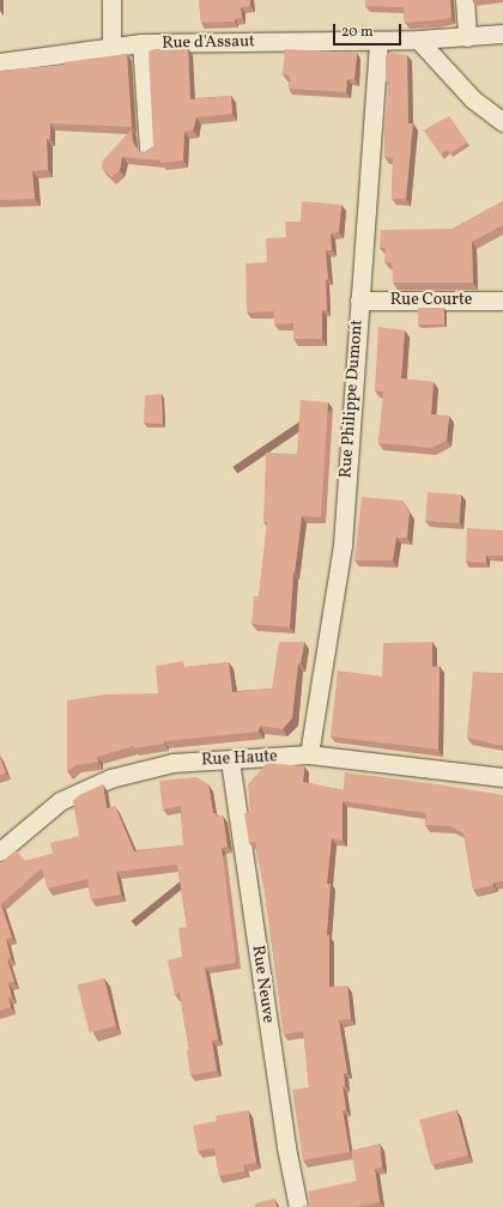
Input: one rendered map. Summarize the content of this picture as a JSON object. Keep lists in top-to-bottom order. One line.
{"streets":{"street":["Rue d'Assaut","Rue Courte","Rue Philippe Dumont","Rue Haute","Rue Neuve"]},"crossings":[["Rue d'Assaut","Rue Philippe Dumont"],["Rue Courte","Rue Philippe Dumont"],["Rue Philippe Dumont","Rue Haute"],["Rue Haute","Rue Neuve"]],"scale_bar":"20 m"}
